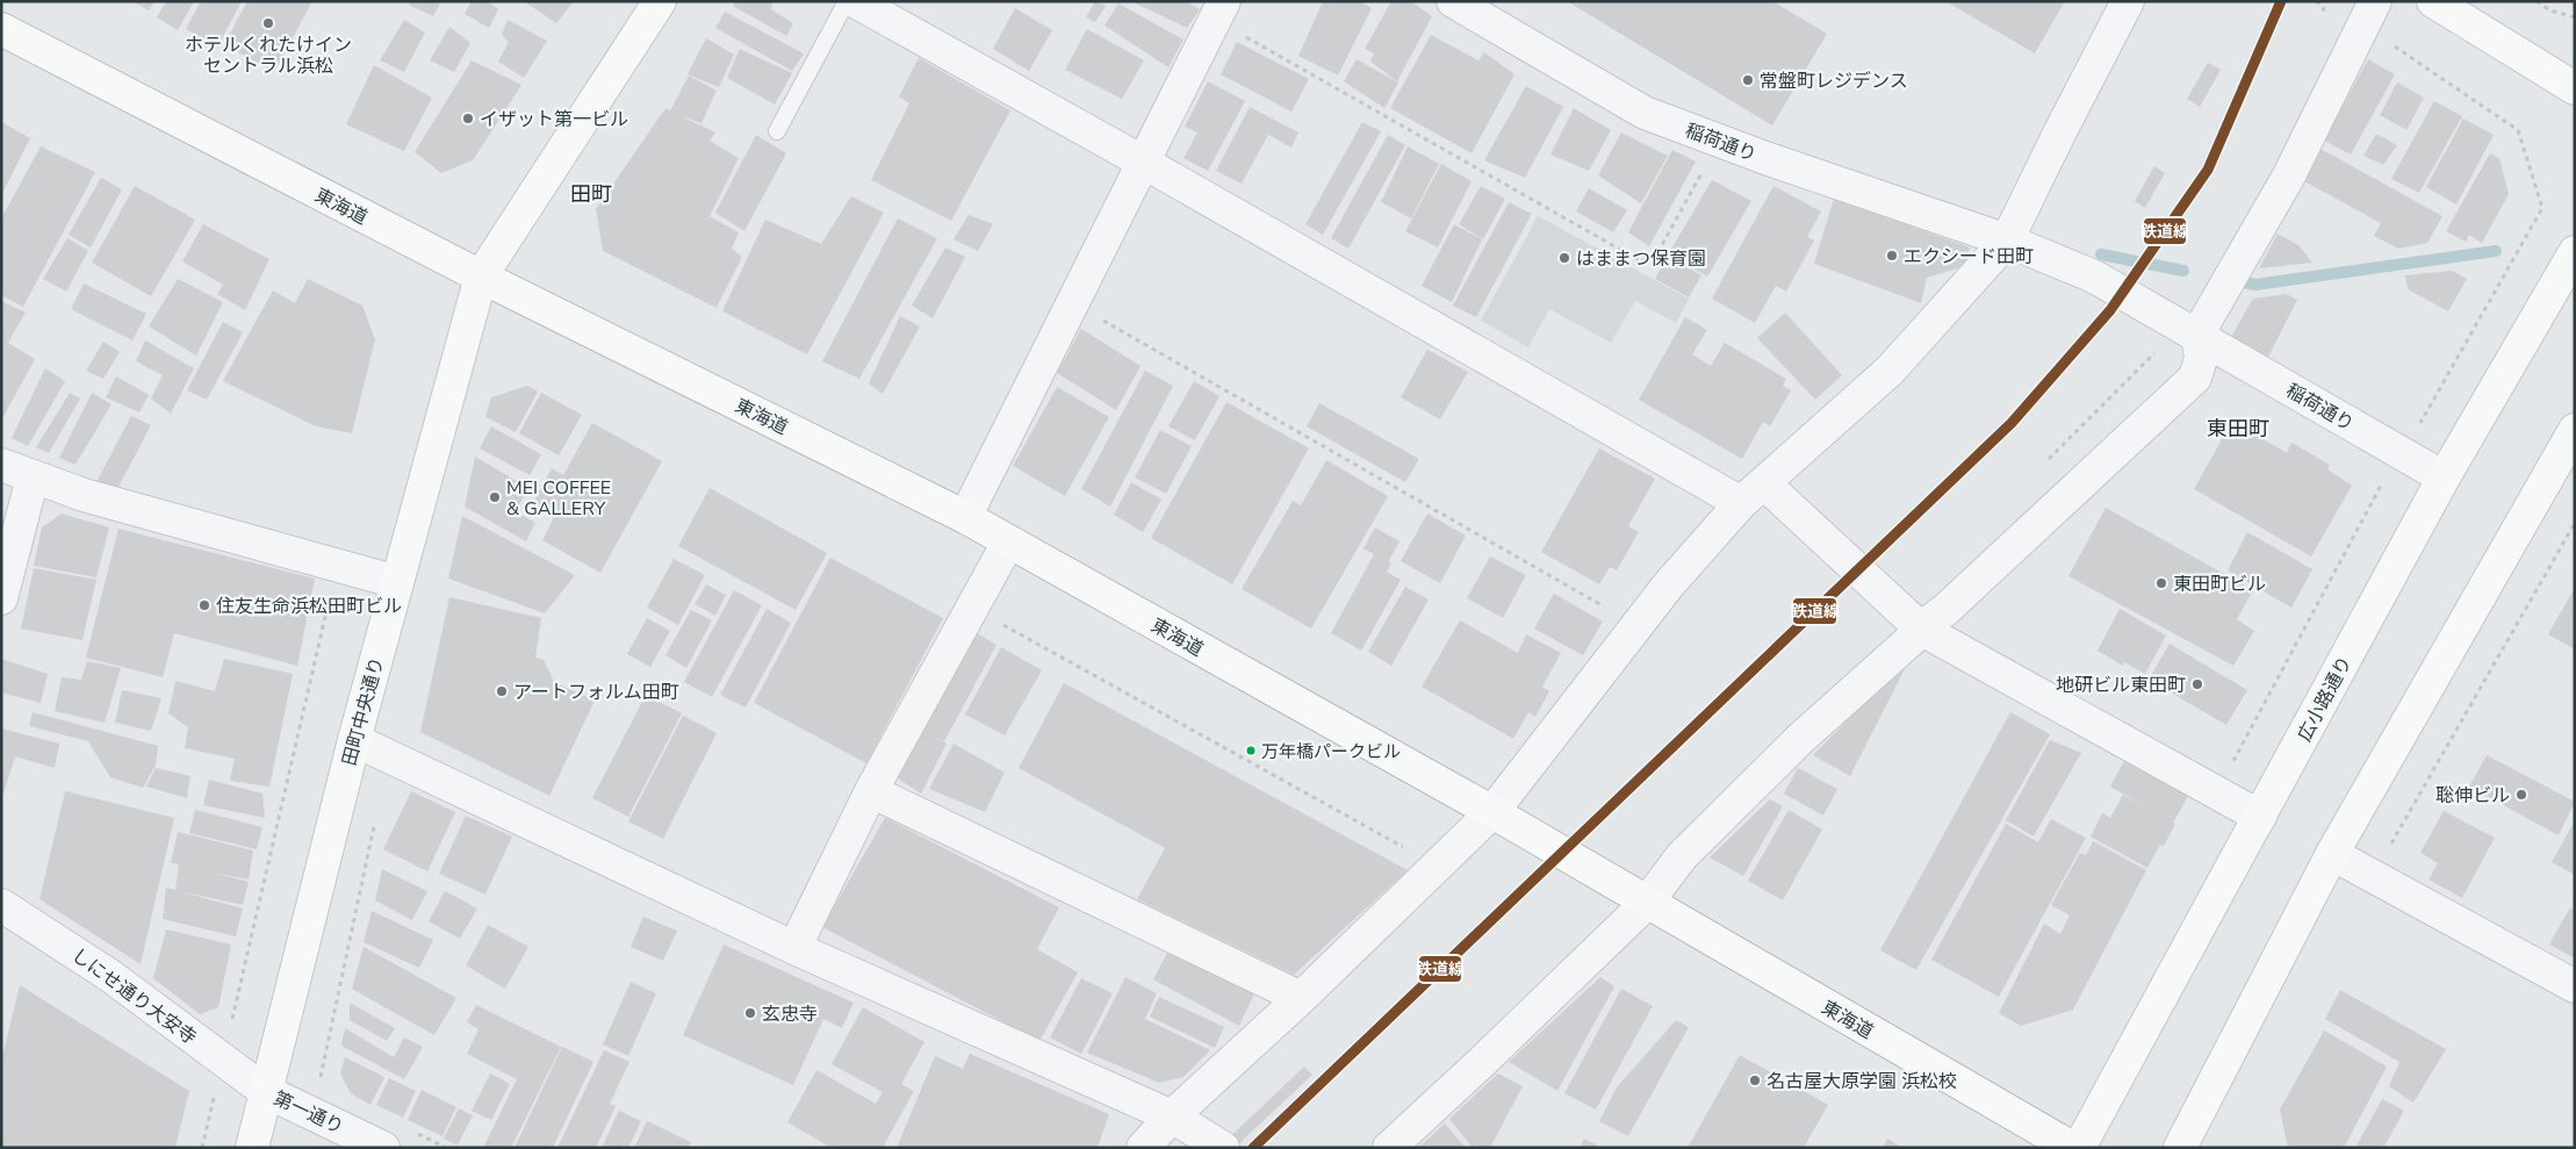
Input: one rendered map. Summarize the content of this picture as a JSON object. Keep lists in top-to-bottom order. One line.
{"streets":{"main road":["東海道","広小路通り","田町中央通り"],"street":["稲荷通り","しにせ通り大安寺","第一通り"]},"crossings":[["稲荷通り","広小路通り"],["東海道","田町中央通り"],["田町中央通り","しにせ通り大安寺"],["田町中央通り","第一通り"],["しにせ通り大安寺","第一通り"]],"districts":["田町","東田町"],"places":["ホテルくれたけイン セントラル浜松","常盤町レジデンス","イザット第一ビル","エクシード田町","はままつ保育園","MEI COFFEE & GALLERY","東田町ビル","住友生命浜松田町ビル","地研ビル東田町","アートフォルム田町","万年橋パークビル","聡伸ビル","玄忠寺","名古屋大原学園 浜松校"],"lines":["transit line 鉄道線"]}
